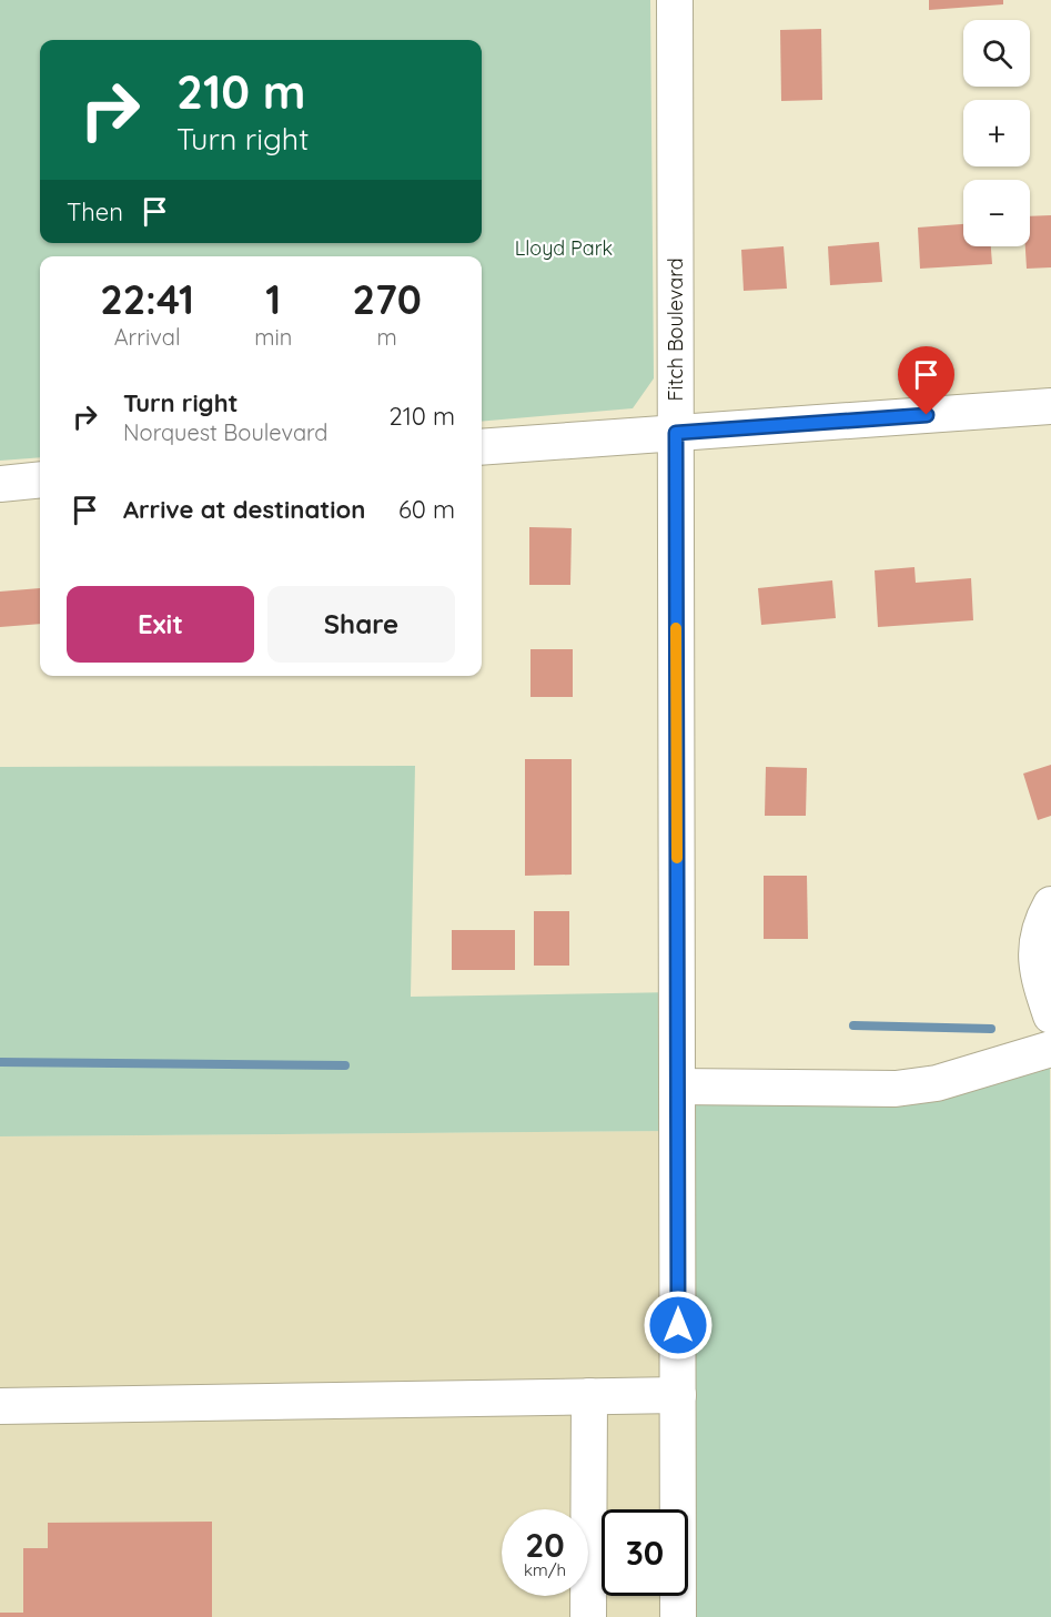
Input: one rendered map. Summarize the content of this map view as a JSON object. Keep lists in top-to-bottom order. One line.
{"streets":{"street":["Fitch Boulevard"]},"parks":["Lloyd Park"],"page":{"map_buttons":["+","−"],"turn":["210 m","Turn right"],"then":"Then","eta":["22:41","Arrival","1","min","270","m"],"list":[{"name":"Turn right","note":"Norquest Boulevard","value":"210 m"},{"name":"Arrive at destination","value":"60 m"}],"buttons":["Exit","Share"],"speed":"20 km/h","limit":"30"}}
